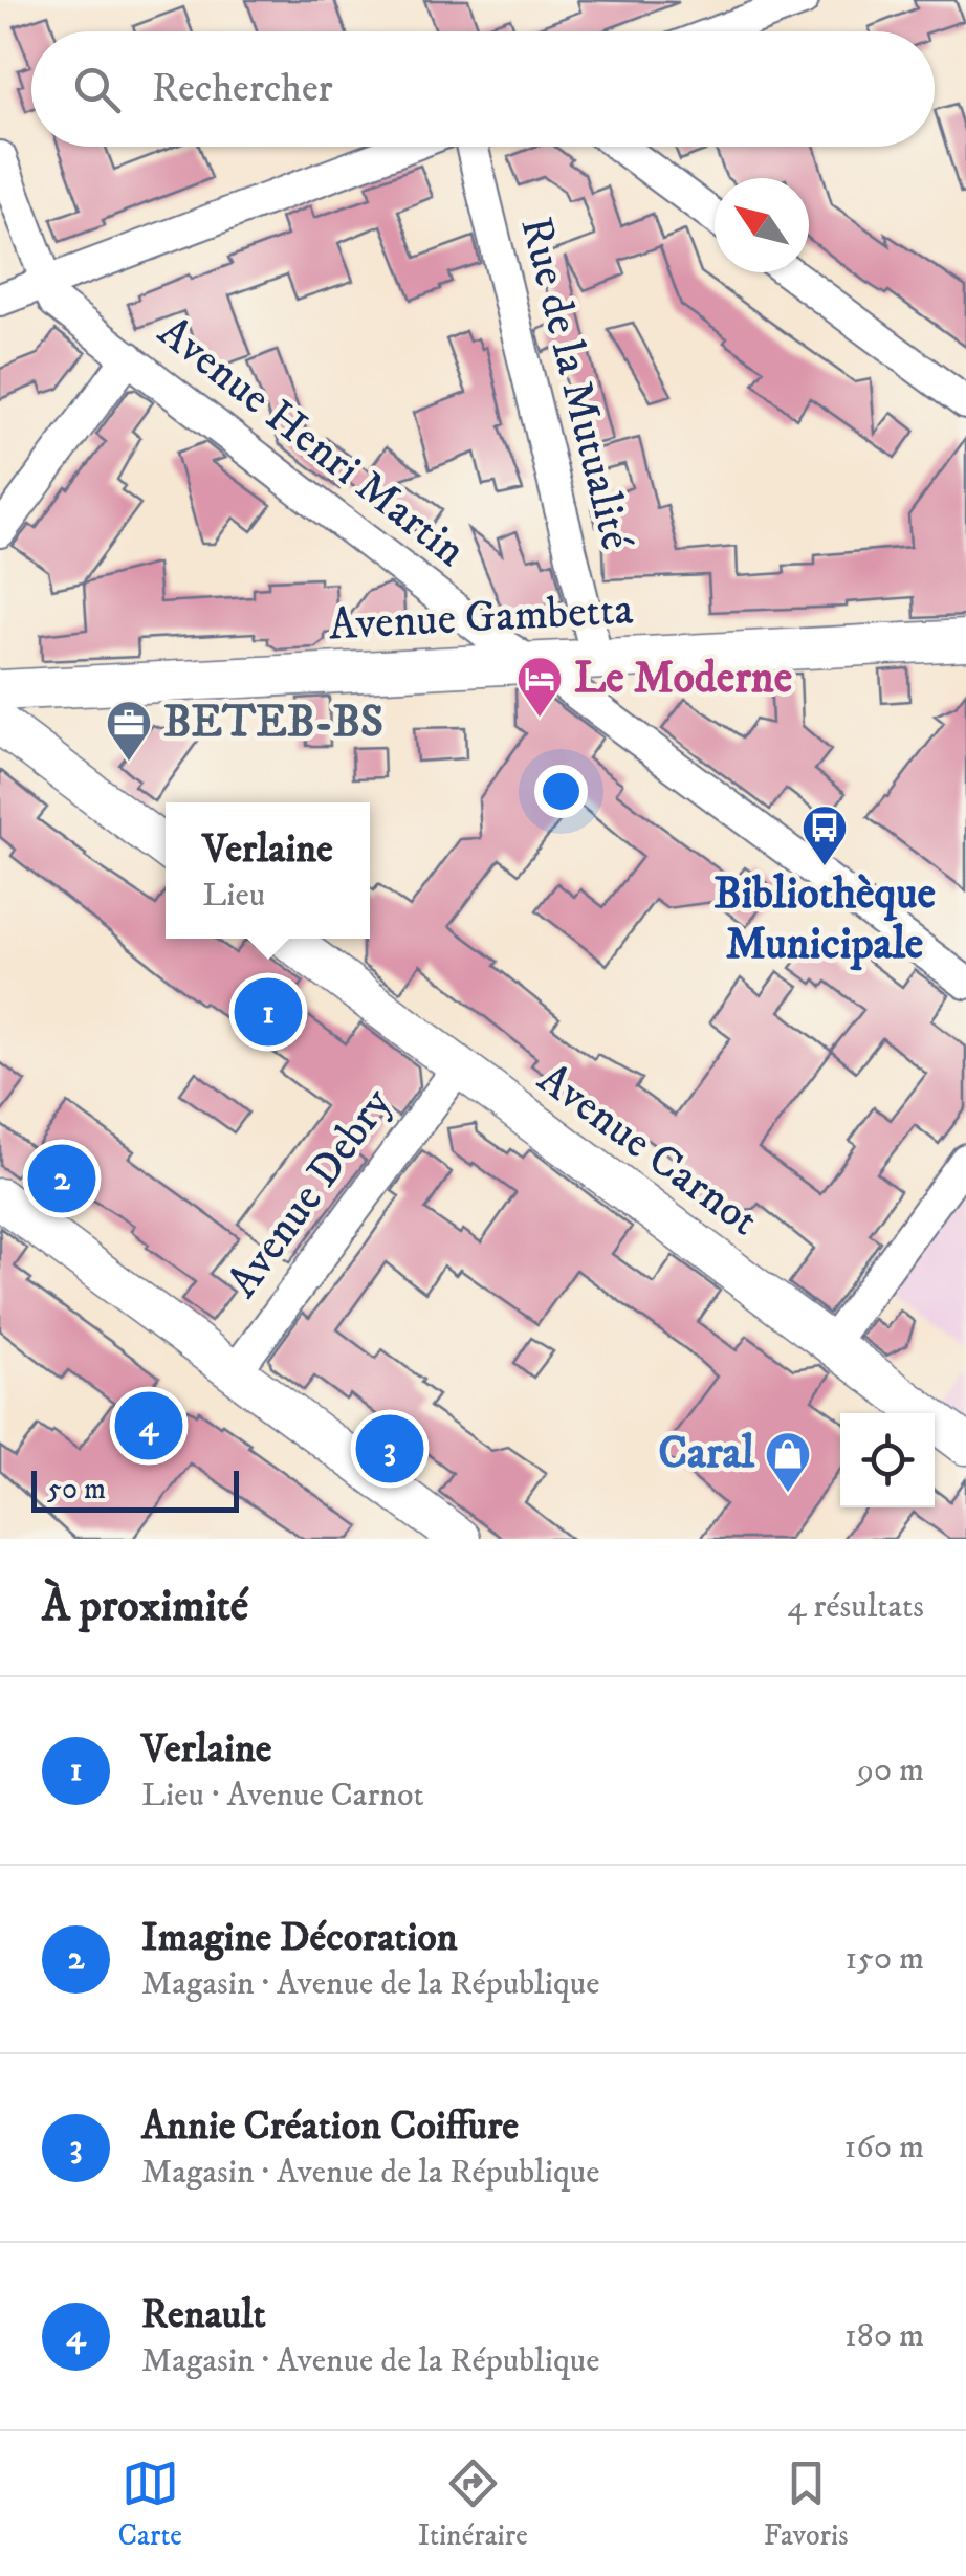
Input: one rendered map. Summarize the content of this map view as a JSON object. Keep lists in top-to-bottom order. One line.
{"streets":{"street":["Rue de la Mutualité","Avenue Henri Martin","Avenue Gambetta","Avenue Carnot","Avenue Debry"]},"crossings":[["Rue de la Mutualité","Avenue Henri Martin"],["Rue de la Mutualité","Avenue Gambetta"],["Avenue Henri Martin","Avenue Gambetta"],["Avenue Carnot","Avenue Debry"]],"places":{"hotel":["Le Moderne"],"office":["BETEB-BS"],"bus stop":["Bibliothèque Municipale"],"shop":["Caral"]},"scale_bar":"50 m","north":"top left","page":{"search":"Rechercher","popup":["Verlaine","Lieu"],"pins":["1","2","4","3"],"scale":"50 m","heading":["À proximité","4 résultats"],"list":[{"mark":"1","name":"Verlaine","note":"Lieu · Avenue Carnot","value":"90 m"},{"mark":"2","name":"Imagine Décoration","note":"Magasin · Avenue de la République","value":"150 m"},{"mark":"3","name":"Annie Création Coiffure","note":"Magasin · Avenue de la République","value":"160 m"},{"mark":"4","name":"Renault","note":"Magasin · Avenue de la République","value":"180 m"}],"nav":["Carte","Itinéraire","Favoris"]}}
